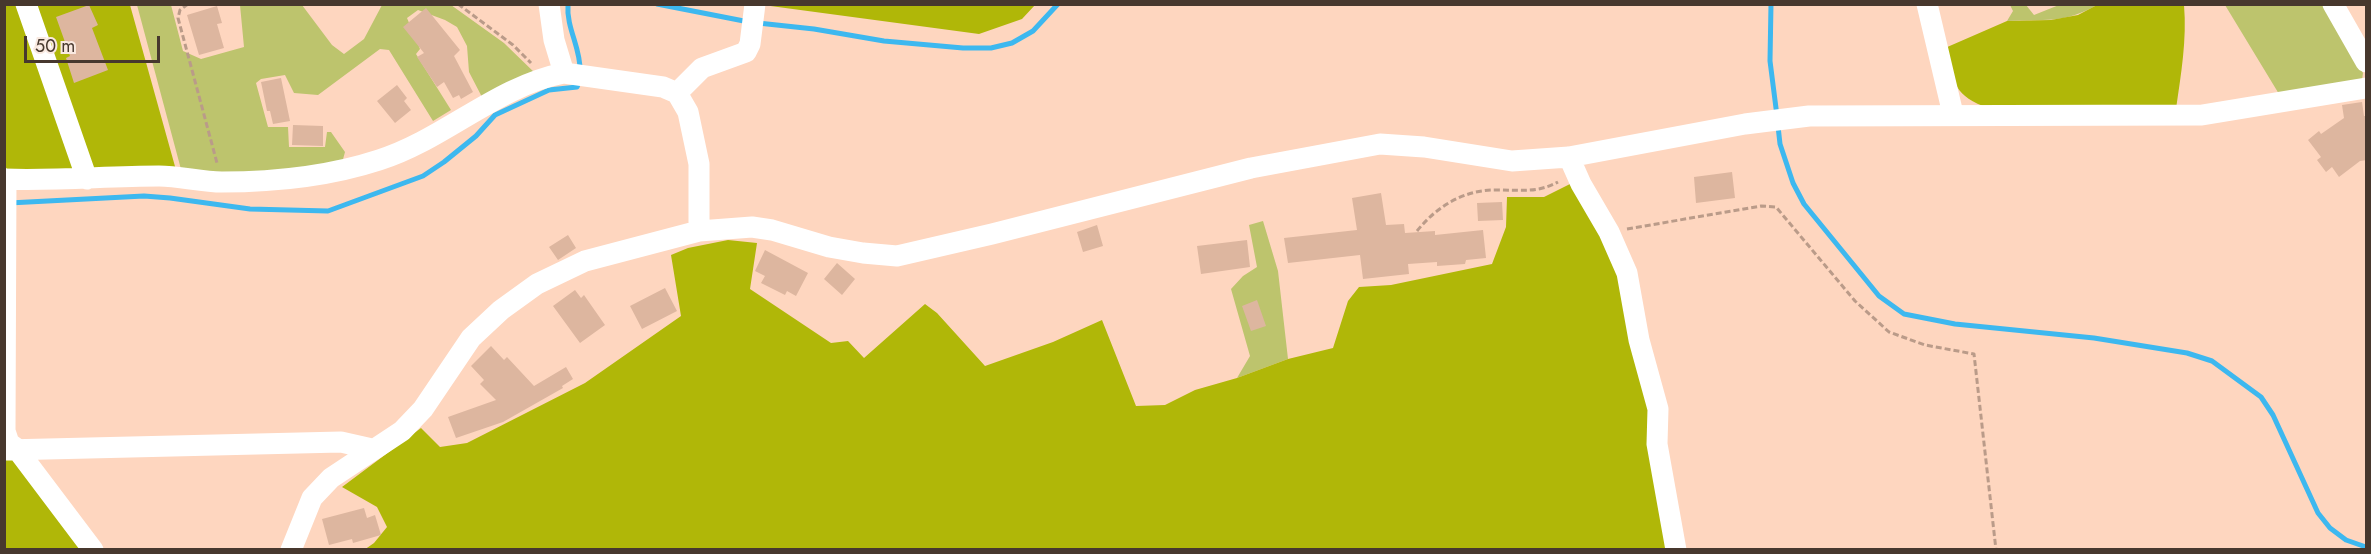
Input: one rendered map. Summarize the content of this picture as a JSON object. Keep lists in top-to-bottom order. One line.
{"scale_bar":"50 m"}
